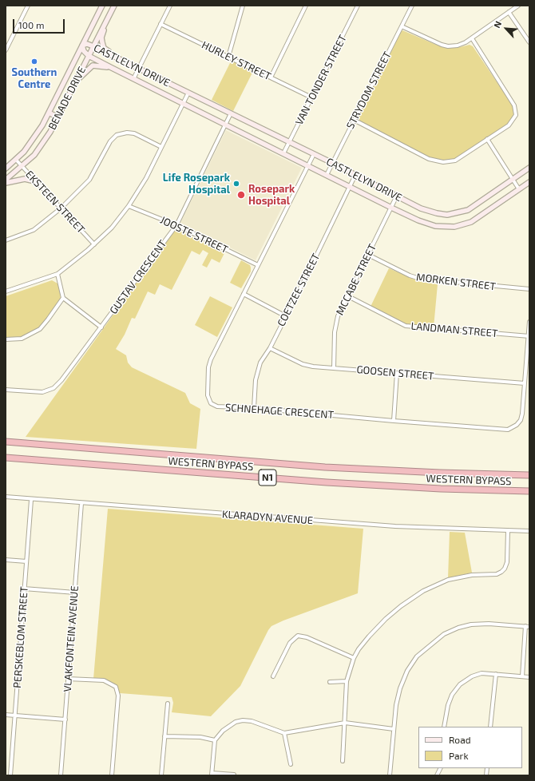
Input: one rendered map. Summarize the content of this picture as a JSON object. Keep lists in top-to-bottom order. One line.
{"streets":{"highway":["WESTERN BYPASS","N1"],"street":["HURLEY STREET","CASTLELYN DRIVE","VAN TONDER STREET","STRYDOM STREET","BENADE DRIVE","EKSTEEN STREET","JOOSTE STREET","GUSTAV CRESCENT","MCCABE STREET","MORKEN STREET","COETZEE STREET","LANDMAN STREET","GOOSEN STREET","SCHNEHAGE CRESCENT","KLARADYN AVENUE","PERSKEBLOM STREET","VLAKFONTEIN AVENUE"]},"crossings":[["HURLEY STREET","VAN TONDER STREET"],["CASTLELYN DRIVE","VAN TONDER STREET"],["CASTLELYN DRIVE","STRYDOM STREET"],["CASTLELYN DRIVE","BENADE DRIVE"],["CASTLELYN DRIVE","GUSTAV CRESCENT"],["CASTLELYN DRIVE","MCCABE STREET"],["CASTLELYN DRIVE","COETZEE STREET"],["CASTLELYN DRIVE","SCHNEHAGE CRESCENT"],["BENADE DRIVE","EKSTEEN STREET"],["JOOSTE STREET","GUSTAV CRESCENT"],["JOOSTE STREET","SCHNEHAGE CRESCENT"],["MCCABE STREET","MORKEN STREET"],["MCCABE STREET","LANDMAN STREET"],["MCCABE STREET","GOOSEN STREET"],["COETZEE STREET","GOOSEN STREET"],["COETZEE STREET","SCHNEHAGE CRESCENT"],["LANDMAN STREET","SCHNEHAGE CRESCENT"],["GOOSEN STREET","SCHNEHAGE CRESCENT"],["KLARADYN AVENUE","PERSKEBLOM STREET"],["KLARADYN AVENUE","VLAKFONTEIN AVENUE"]],"places":["Southern Centre","Life Rosepark Hospital","Rosepark Hospital"],"legend":["Road","Park"],"scale_bar":"100 m","north":"top left"}
